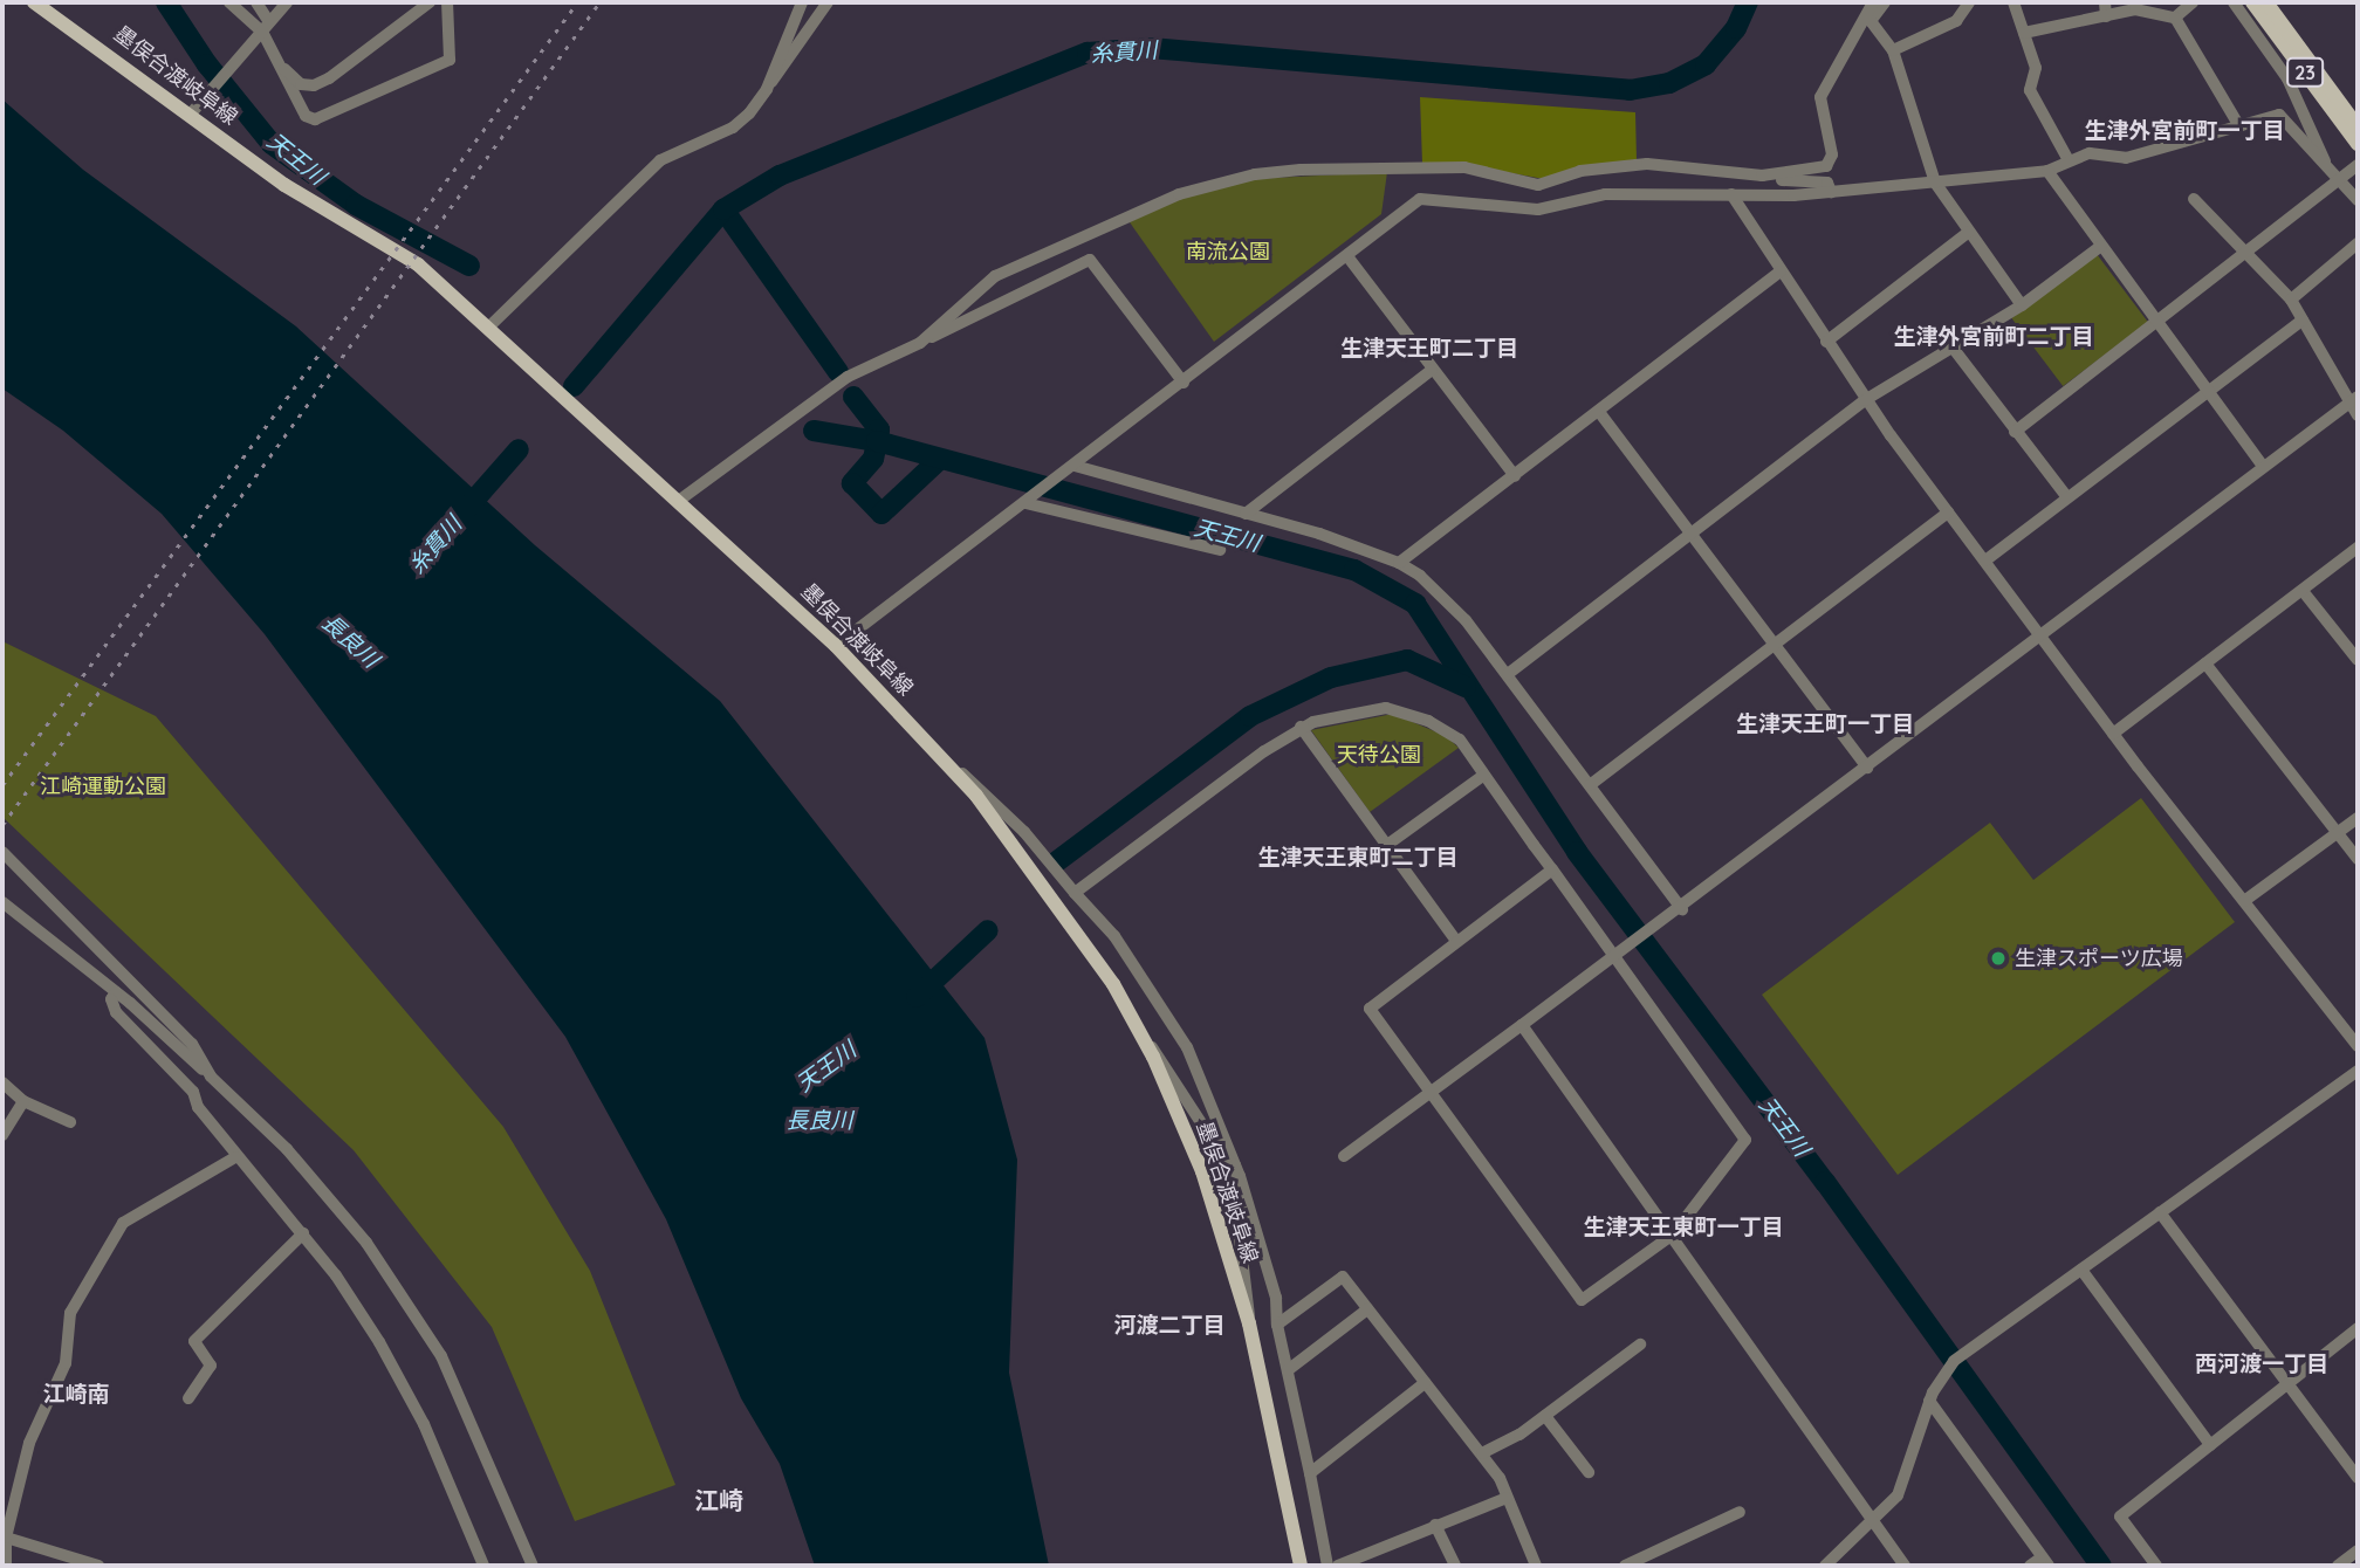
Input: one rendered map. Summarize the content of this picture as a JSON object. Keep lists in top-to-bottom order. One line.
{"streets":{"main road":["23","墨俣合渡岐阜線"]},"districts":["生津外宮前町一丁目","生津外宮前町二丁目","生津天王町二丁目","生津天王町一丁目","生津天王東町二丁目","生津天王東町一丁目","河渡二丁目","西河渡一丁目","江崎南","江崎"],"water":["糸貫川","天王川","長良川"],"parks":["南流公園","天待公園","江崎運動公園"],"places":["生津スポーツ広場"]}
